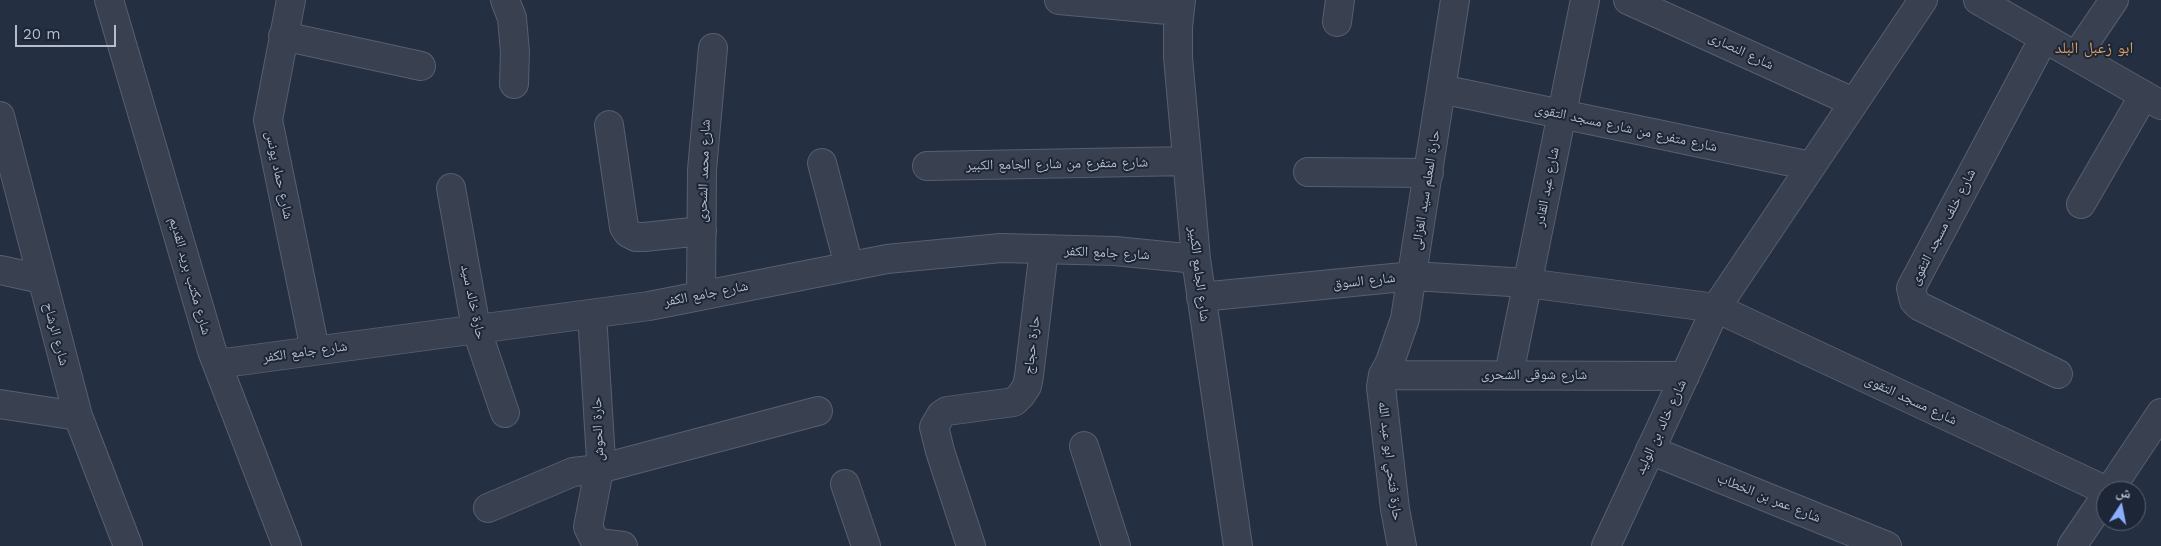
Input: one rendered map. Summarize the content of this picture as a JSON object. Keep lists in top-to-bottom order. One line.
{"streets":{"street":["شارع النصارى","شارع متفرع من شارع مسجد التقوى","شارع متفرع من شارع الجامع الكبير","شارع محمد الشحرى","شارع حماد يونس","شارع عبد القادر","حارة المعلم سيد الغزالى","شارع خلف مسجد التقوى","شارع جامع الكفر","شارع الجامع الكبير","شارع مكتب بريد القديم","شارع السوق","حارة خالد سيد","شارع الرشاح","حارة حجاج","شارع شوقى الشحرى","شارع مسجد التقوى","شارع خالد بن الوليد","حارة الحوش","حارة فتحي ابو عبد الله","شارع عمر بن الخطاب"]},"crossings":[["شارع متفرع من شارع مسجد التقوى","شارع عبد القادر"],["شارع متفرع من شارع مسجد التقوى","حارة المعلم سيد الغزالى"],["شارع متفرع من شارع الجامع الكبير","شارع الجامع الكبير"],["شارع محمد الشحرى","شارع جامع الكفر"],["شارع حماد يونس","شارع جامع الكفر"],["شارع عبد القادر","شارع السوق"],["شارع عبد القادر","شارع شوقى الشحرى"],["شارع عبد القادر","شارع مسجد التقوى"],["حارة المعلم سيد الغزالى","شارع السوق"],["حارة المعلم سيد الغزالى","شارع شوقى الشحرى"],["حارة المعلم سيد الغزالى","حارة فتحي ابو عبد الله"],["شارع جامع الكفر","شارع الجامع الكبير"],["شارع جامع الكفر","شارع مكتب بريد القديم"],["شارع جامع الكفر","حارة خالد سيد"],["شارع جامع الكفر","حارة حجاج"],["شارع جامع الكفر","حارة الحوش"],["شارع الجامع الكبير","شارع السوق"],["شارع السوق","شارع مسجد التقوى"],["شارع شوقى الشحرى","شارع خالد بن الوليد"],["شارع شوقى الشحرى","حارة فتحي ابو عبد الله"],["شارع مسجد التقوى","شارع خالد بن الوليد"],["شارع خالد بن الوليد","شارع عمر بن الخطاب"]],"districts":["ابو زعبل البلد"],"scale_bar":"20 m","north":"top"}
